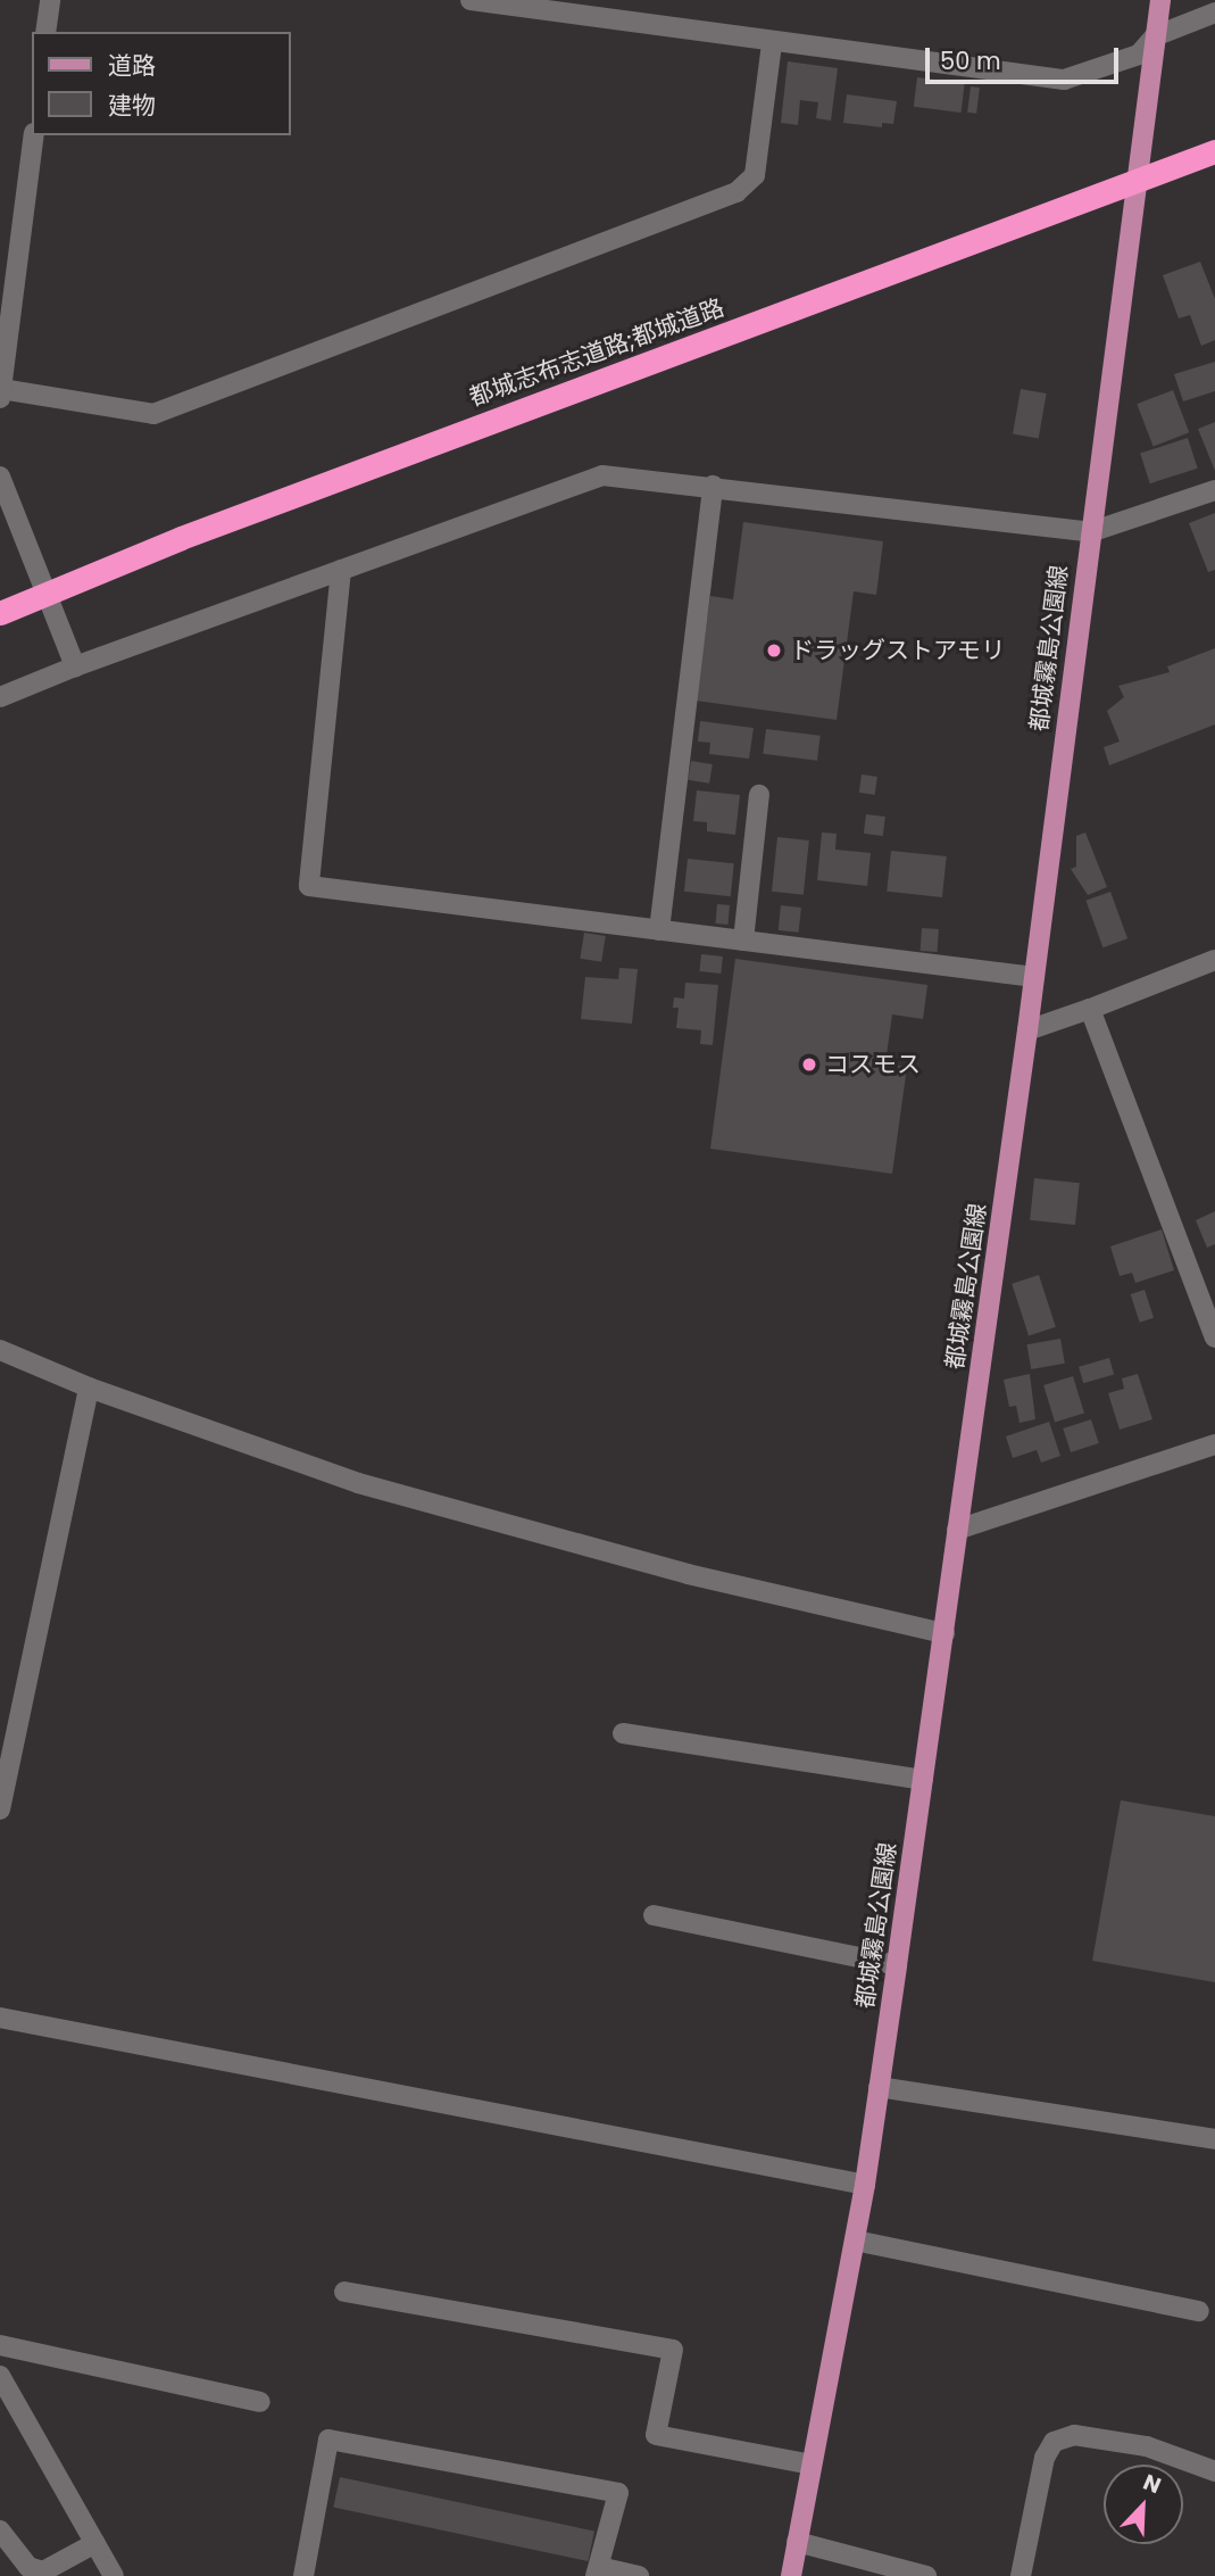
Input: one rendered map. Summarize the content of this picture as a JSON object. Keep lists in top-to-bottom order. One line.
{"streets":{"highway":["都城志布志道路;都城道路"],"main road":["都城霧島公園線"]},"places":["ドラッグストアモリ","コスモス"],"legend":["道路","建物"],"scale_bar":"50 m","north":"top right"}
